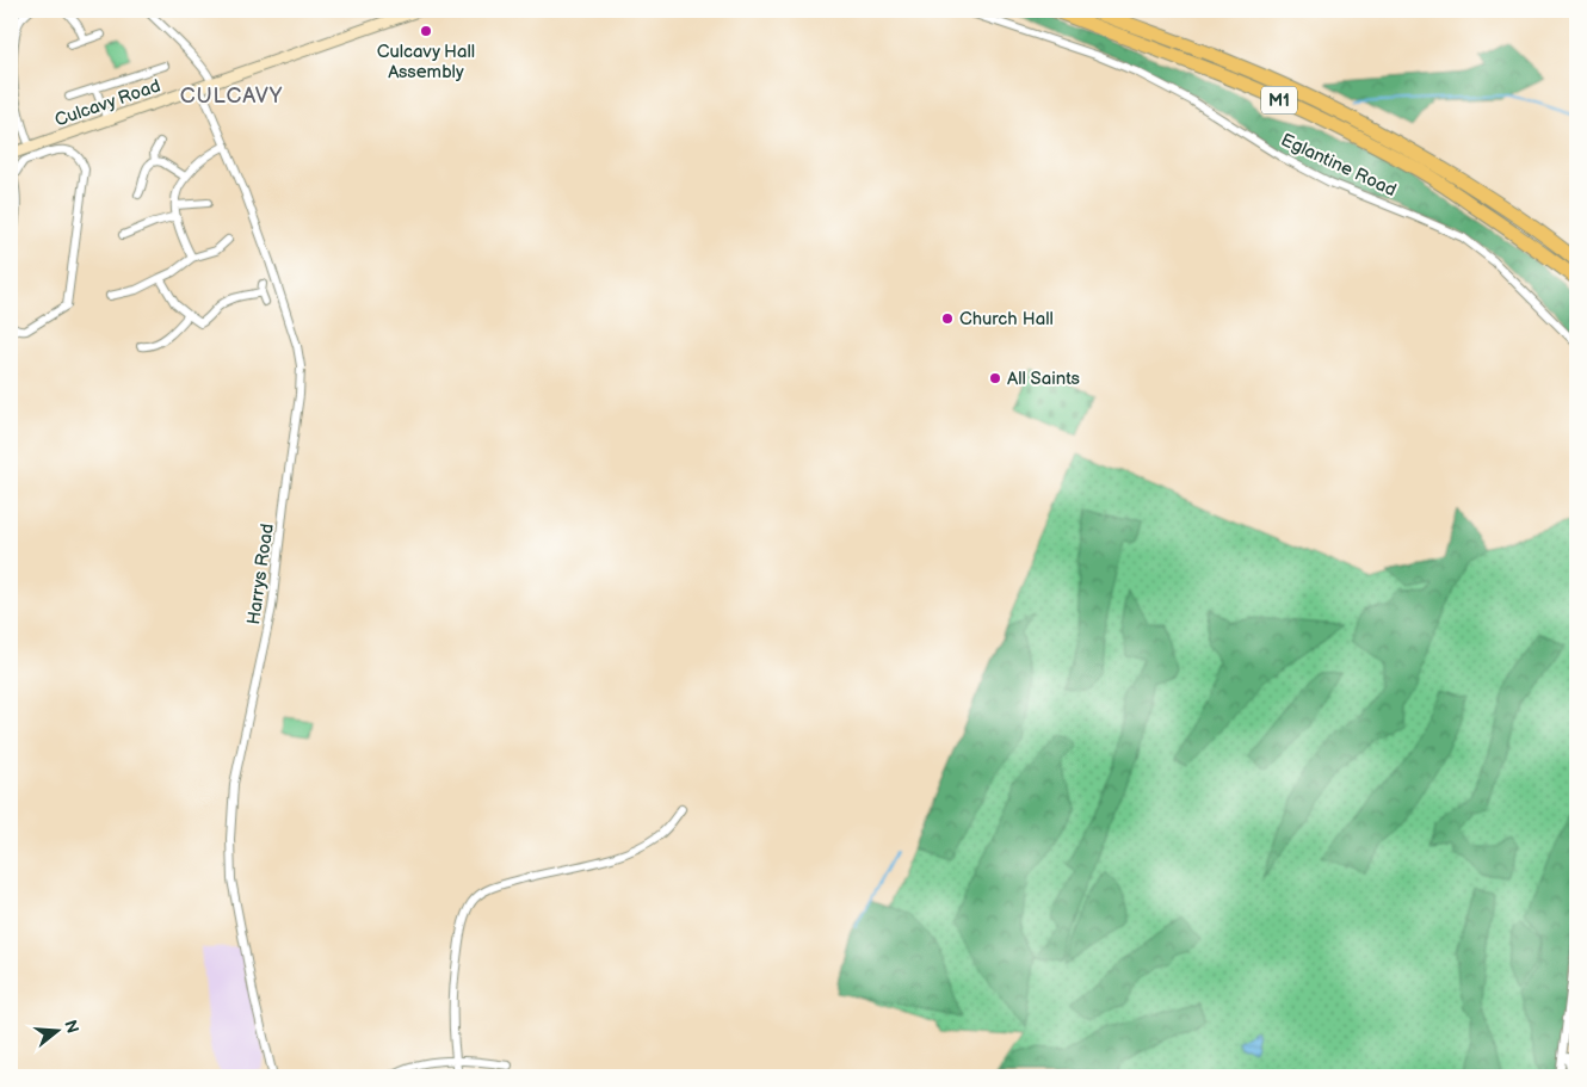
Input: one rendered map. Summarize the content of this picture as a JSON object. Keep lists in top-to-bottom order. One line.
{"streets":{"highway":["M1"],"street":["Culcavy Road","Eglantine Road","Harrys Road"]},"crossings":[["Culcavy Road","Harrys Road"]],"districts":["CULCAVY"],"places":["Culcavy Hall Assembly","Church Hall","All Saints"],"north":"right"}
